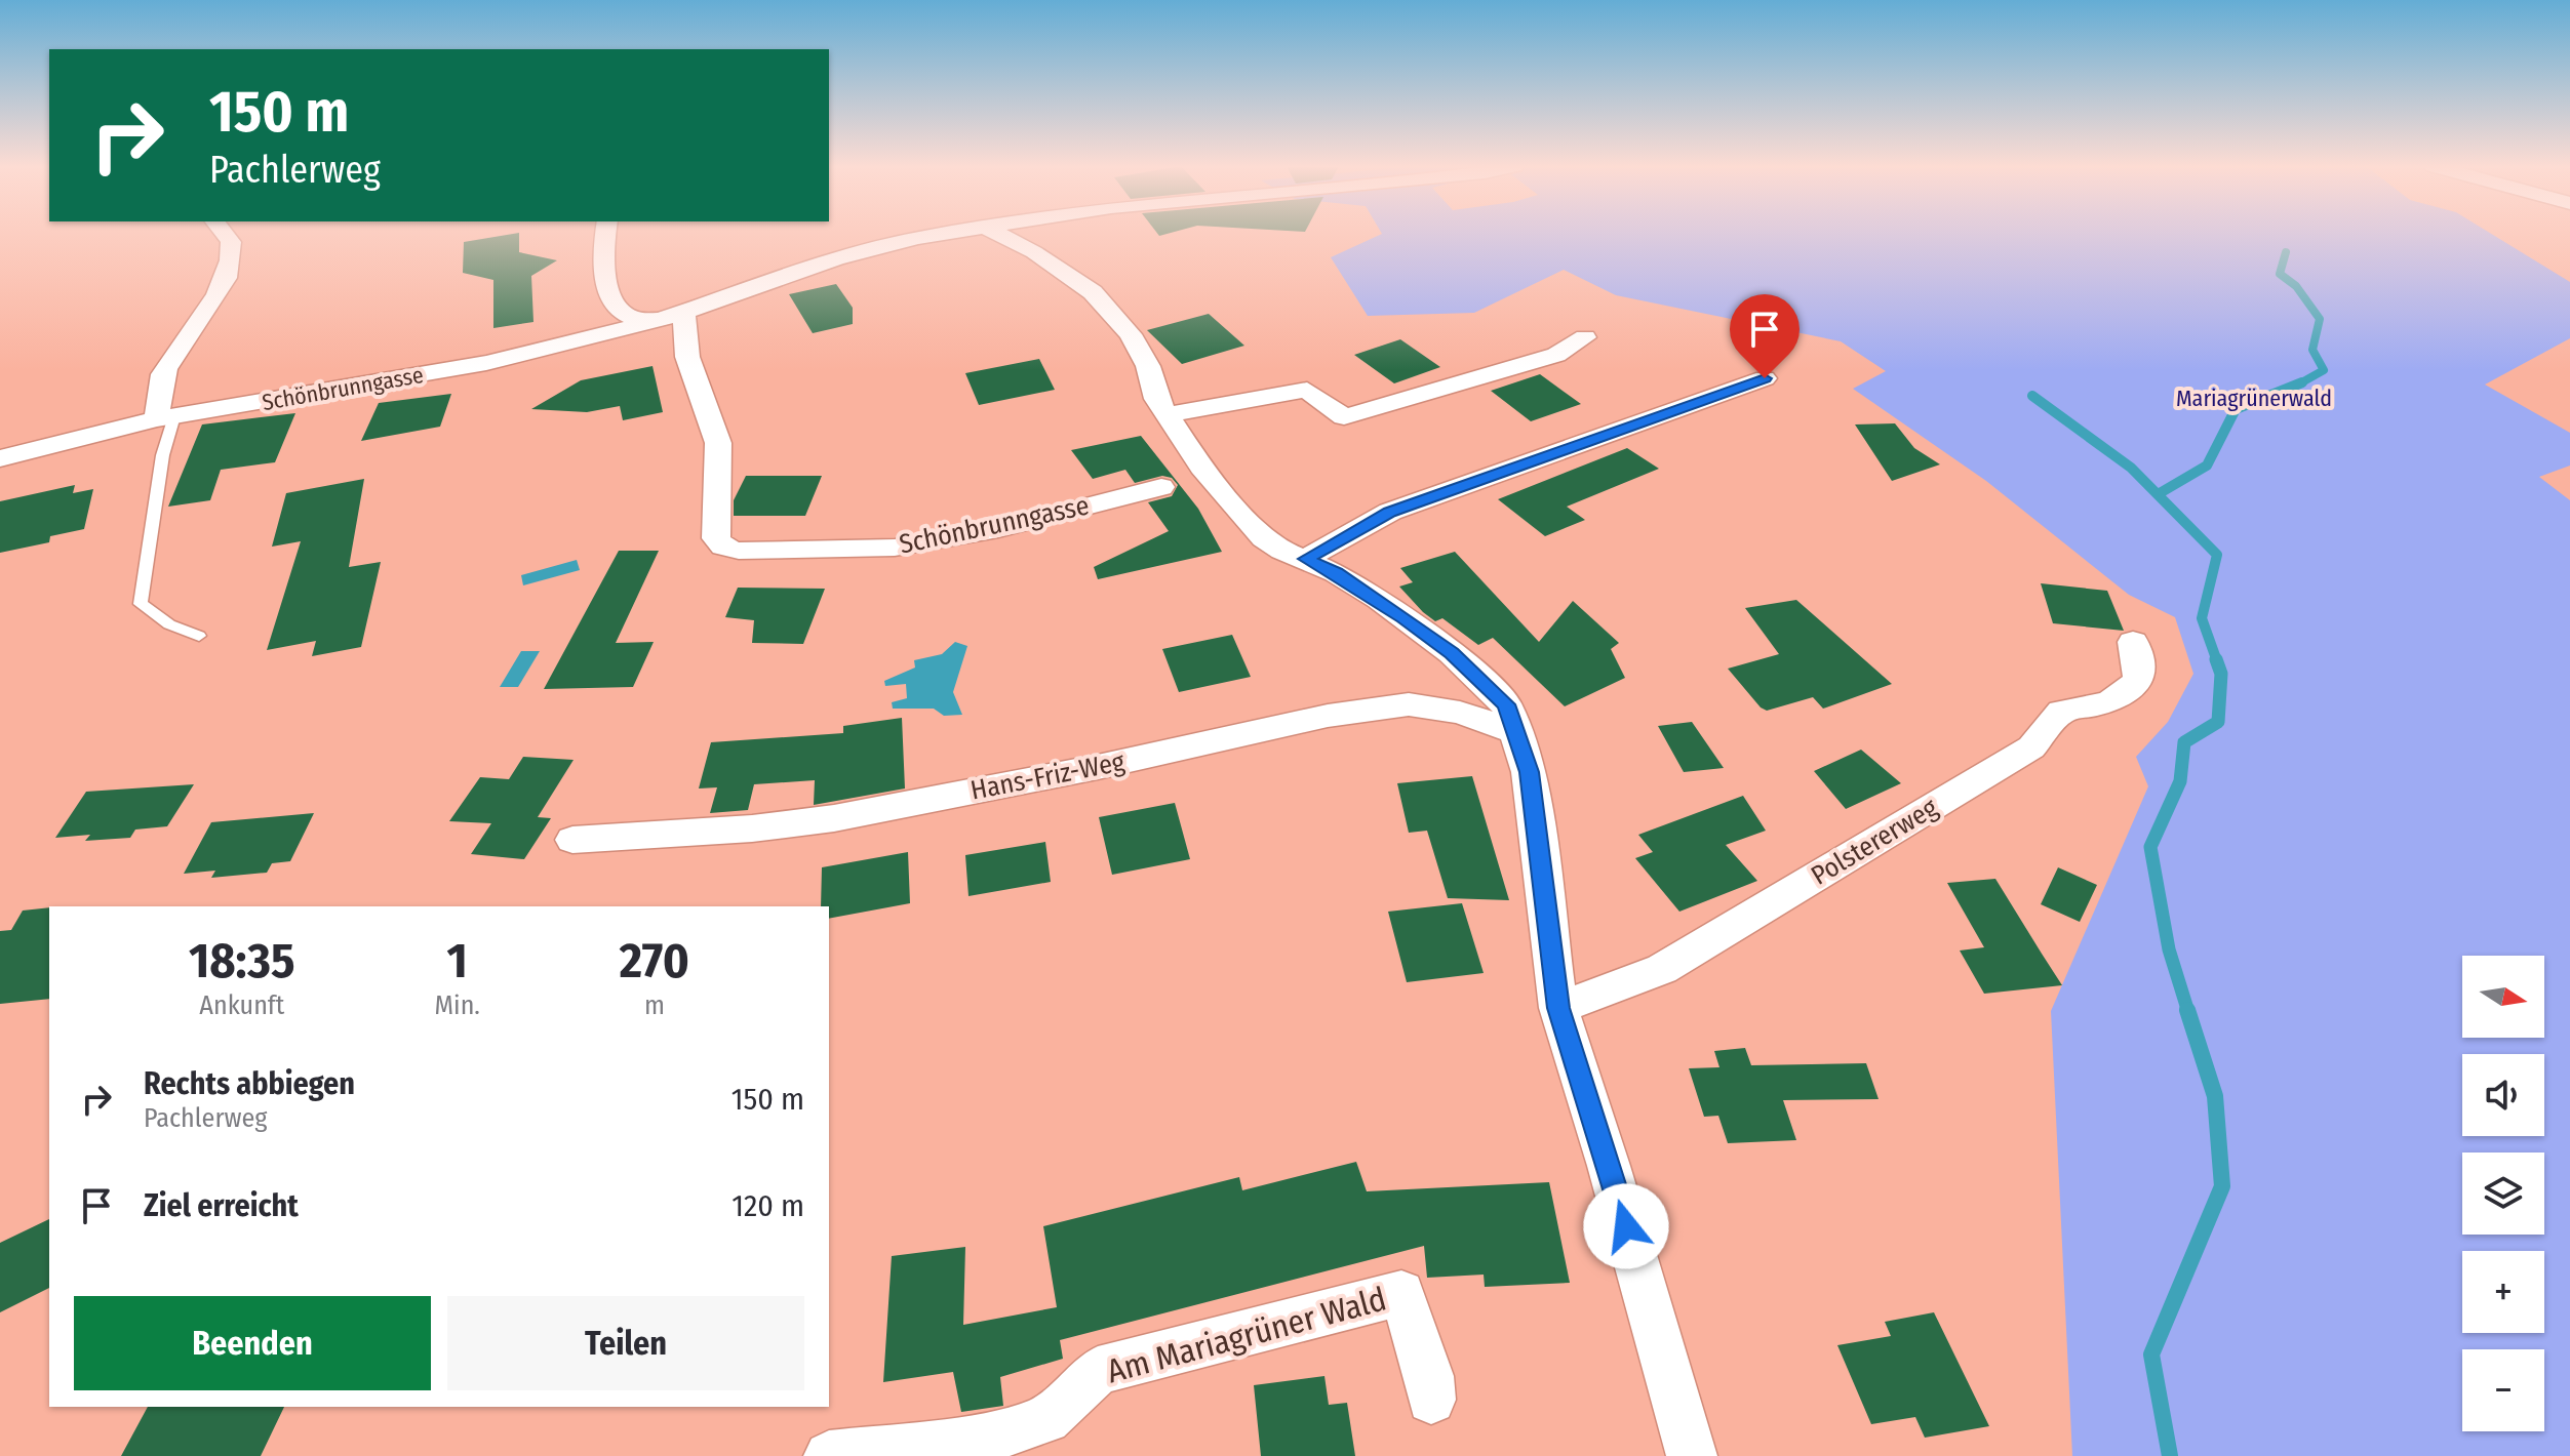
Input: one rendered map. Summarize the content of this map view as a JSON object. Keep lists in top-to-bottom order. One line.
{"streets":{"street":["Schönbrunngasse","Hans-Friz-Weg","Polstererweg","Am Mariagrüner Wald"]},"parks":["Mariagrünerwald"],"north":"right","page":{"turn":["150 m","Pachlerweg"],"eta":["18:35","Ankunft","1","Min.","270","m"],"map_buttons":["+","−"],"list":[{"name":"Rechts abbiegen","note":"Pachlerweg","value":"150 m"},{"name":"Ziel erreicht","value":"120 m"}],"buttons":["Beenden","Teilen"]}}
